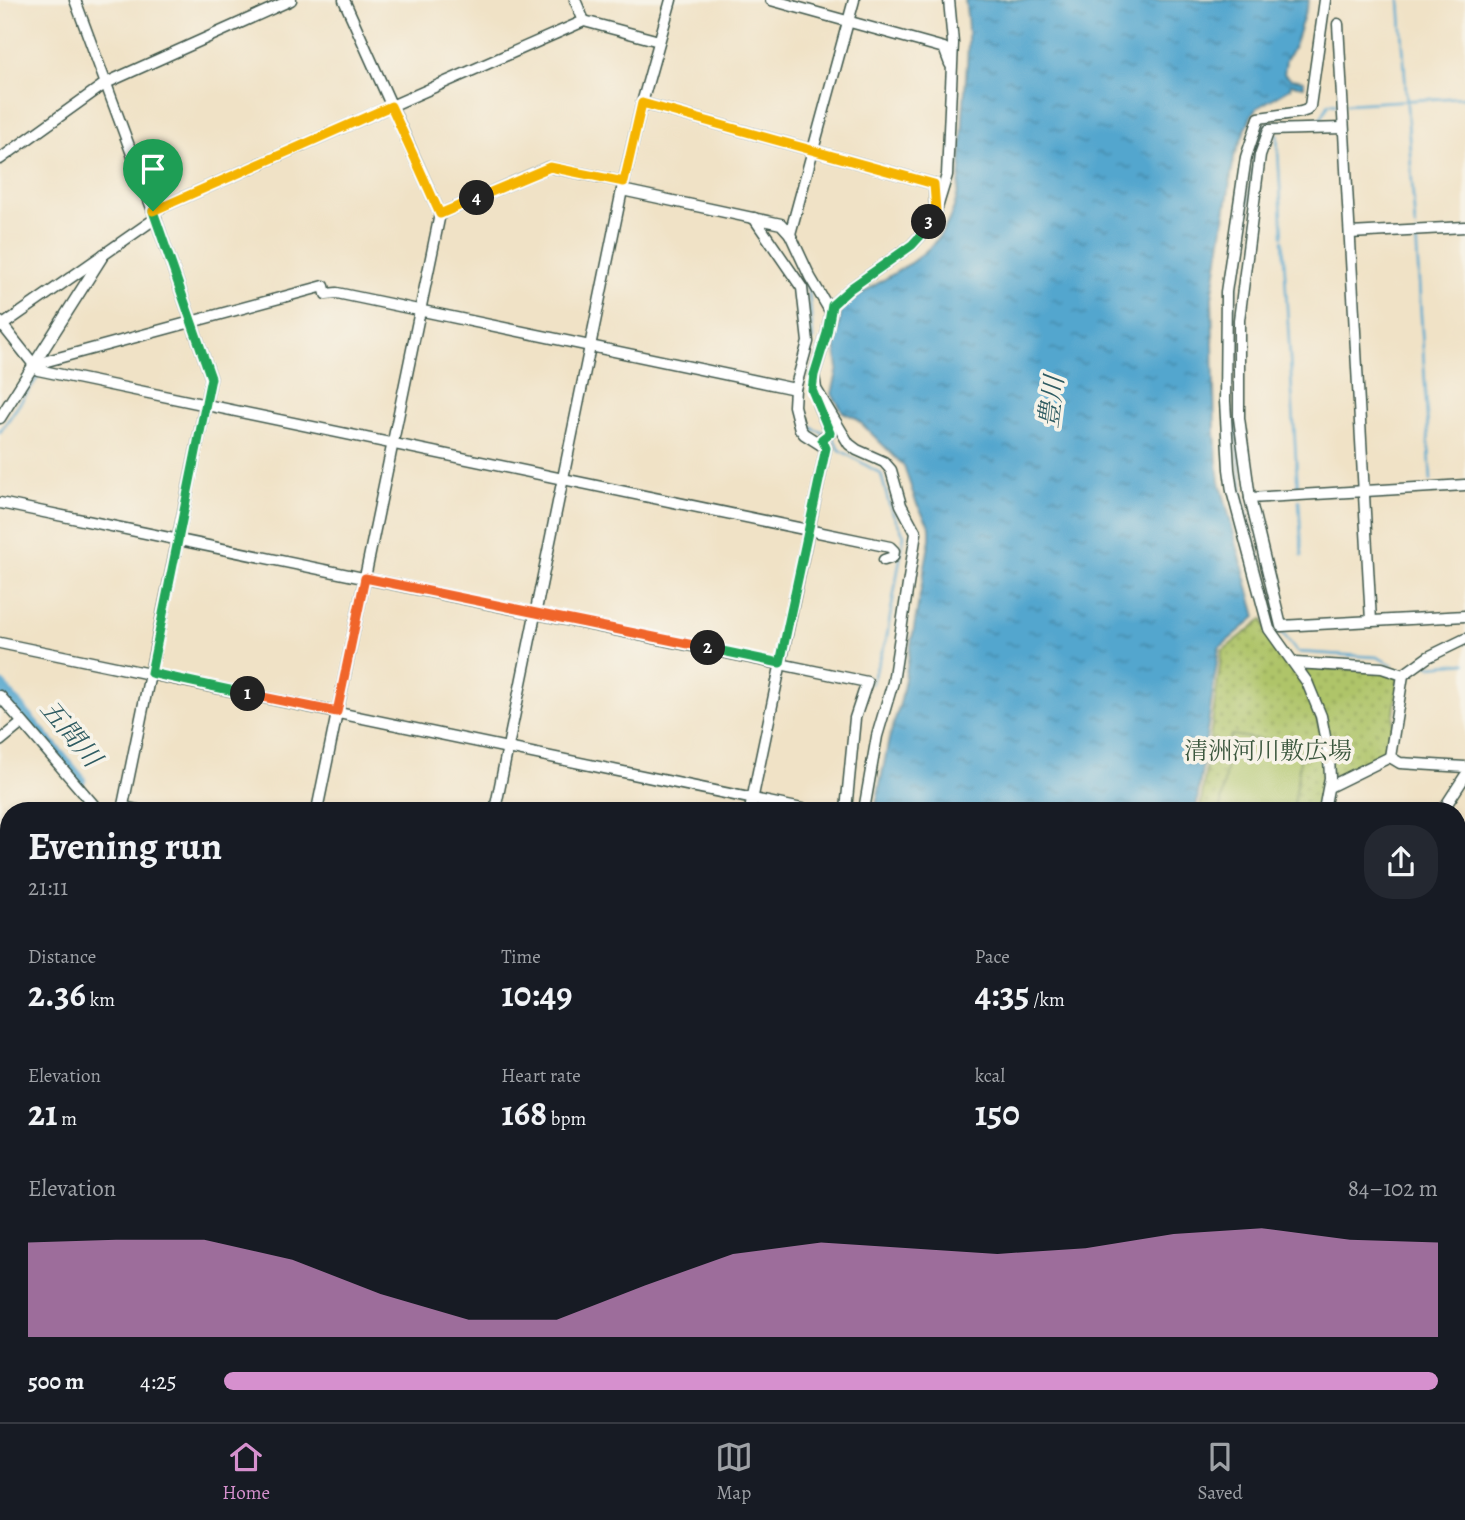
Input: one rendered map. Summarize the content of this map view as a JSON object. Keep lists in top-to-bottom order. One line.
{"water":["豊川","五間川"],"parks":["清洲河川敷広場"],"page":{"pins":["4","3","2","1"],"heading":["Evening run","21:11"],"stats":[["Distance","2.36 km"],["Time","10:49"],["Pace","4:35 /km"],["Elevation","21 m"],["Heart rate","168 bpm"],["kcal","150"]],"chart":["Elevation","84–102 m"],"list":[{"name":"500 m","note":"4:25"}],"tabs":["Home","Map","Saved"]}}
